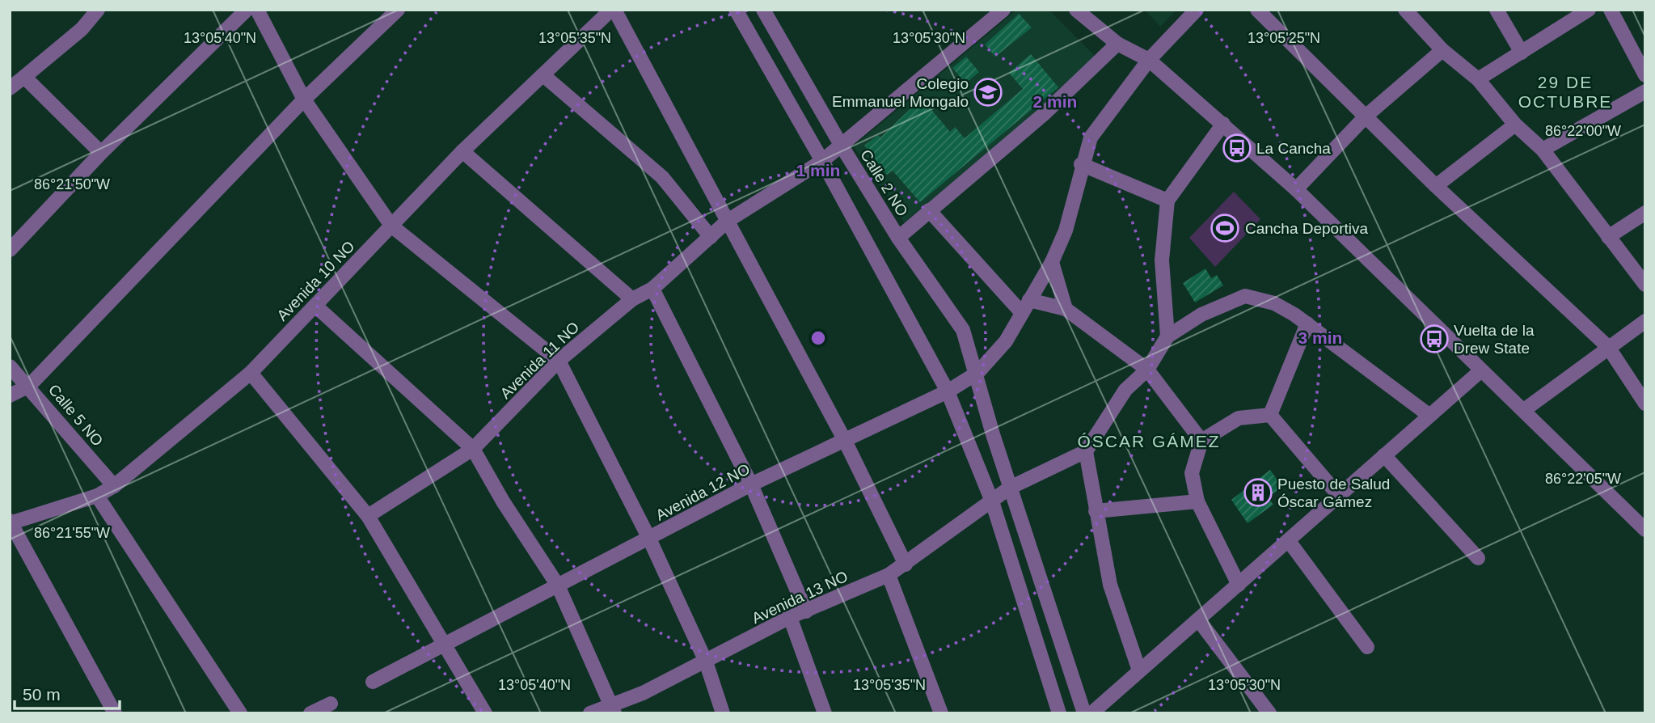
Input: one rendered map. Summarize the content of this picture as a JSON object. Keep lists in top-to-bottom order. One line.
{"streets":{"street":["Calle 2 NO","Avenida 10 NO","Avenida 11 NO","Calle 5 NO","Avenida 12 NO","Avenida 13 NO"]},"crossings":[["Calle 2 NO","Avenida 11 NO"],["Calle 2 NO","Avenida 12 NO"],["Calle 2 NO","Avenida 13 NO"],["Avenida 10 NO","Calle 5 NO"]],"districts":["29 DE OCTUBRE","ÓSCAR GÁMEZ"],"places":{"school or university":["Colegio Emmanuel Mongalo"],"bus stop":["La Cancha","Vuelta de la Drew State"],"sports":["Cancha Deportiva"],"building":["Puesto de Salud Óscar Gámez"]},"scale_bar":"50 m","coordinates":["13°05'40\"N","13°05'35\"N","13°05'30\"N","13°05'25\"N","86°22'00\"W","86°21'50\"W","86°22'05\"W","86°21'55\"W"],"rings":["2 min","1 min","3 min"]}
